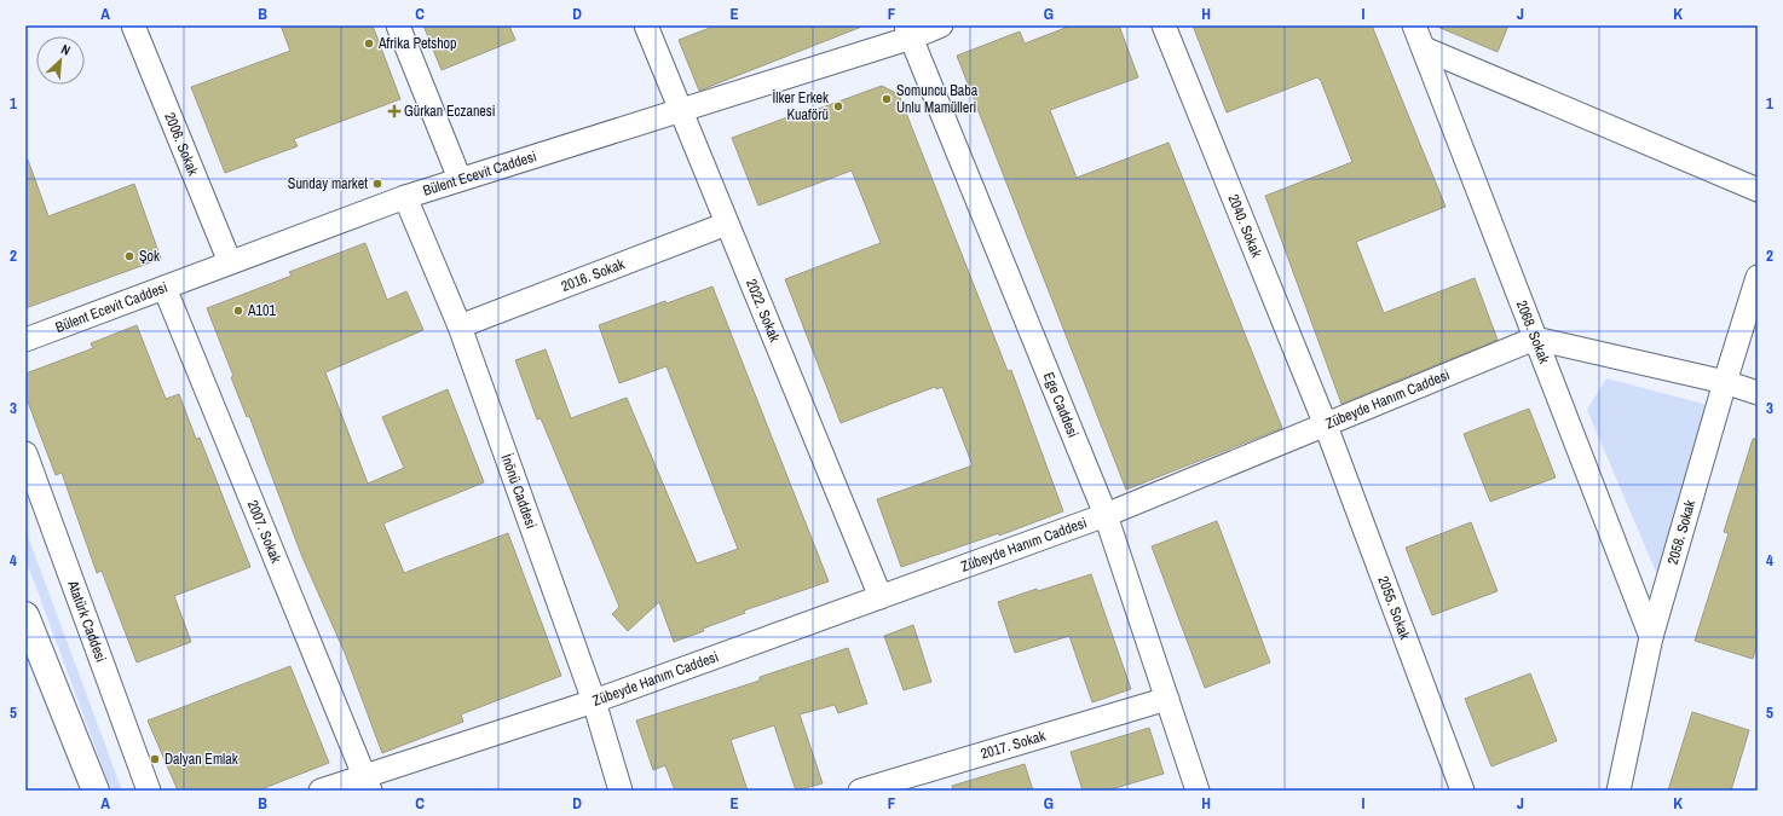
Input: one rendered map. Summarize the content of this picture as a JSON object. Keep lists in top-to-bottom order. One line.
{"streets":{"street":["2006. Sokak","Bülent Ecevit Caddesi","2040. Sokak","2016. Sokak","2022. Sokak","2068. Sokak","Zübeyde Hanım Caddesi","Ege Caddesi","İnönü Caddesi","2007. Sokak","2058. Sokak","2055. Sokak","Atatürk Caddesi","2017. Sokak"]},"crossings":[["2006. Sokak","Bülent Ecevit Caddesi"],["Bülent Ecevit Caddesi","2022. Sokak"],["Bülent Ecevit Caddesi","Ege Caddesi"],["Bülent Ecevit Caddesi","İnönü Caddesi"],["Bülent Ecevit Caddesi","2007. Sokak"],["2040. Sokak","Zübeyde Hanım Caddesi"],["2040. Sokak","2055. Sokak"],["2016. Sokak","2022. Sokak"],["2016. Sokak","İnönü Caddesi"],["2022. Sokak","Zübeyde Hanım Caddesi"],["2068. Sokak","Zübeyde Hanım Caddesi"],["2068. Sokak","2058. Sokak"],["Zübeyde Hanım Caddesi","Ege Caddesi"],["Zübeyde Hanım Caddesi","İnönü Caddesi"],["Zübeyde Hanım Caddesi","2007. Sokak"],["Zübeyde Hanım Caddesi","2055. Sokak"],["Ege Caddesi","2017. Sokak"]],"places":{"other":["Afrika Petshop","Somuncu Baba Unlu Mamülleri","İlker Erkek Kuaförü","Sunday market","Şok","A101","Dalyan Emlak"],"health":["Gürkan Eczanesi"]},"north":"top right","grid":{"columns":["A","B","C","D","E","F","G","H","I","J","K"],"rows":["1","2","3","4","5"]}}
